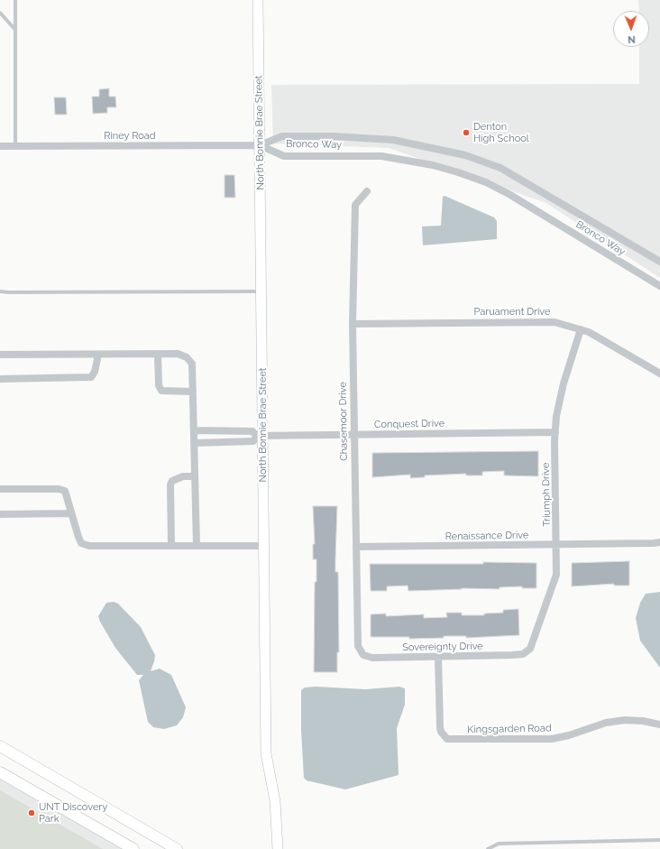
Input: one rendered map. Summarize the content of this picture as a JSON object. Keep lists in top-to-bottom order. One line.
{"streets":{"main road":["North Bonnie Brae Street"],"street":["Riney Road","Bronco Way","Paruament Drive","Chasemoor Drive","Conquest Drive","Triumph Drive","Renaissance Drive","Sovereignty Drive","Kingsgarden Road"]},"crossings":[["North Bonnie Brae Street","Riney Road"],["North Bonnie Brae Street","Bronco Way"],["North Bonnie Brae Street","Conquest Drive"],["Riney Road","Bronco Way"],["Paruament Drive","Chasemoor Drive"],["Paruament Drive","Triumph Drive"],["Chasemoor Drive","Conquest Drive"],["Chasemoor Drive","Renaissance Drive"],["Chasemoor Drive","Sovereignty Drive"],["Conquest Drive","Triumph Drive"],["Triumph Drive","Renaissance Drive"],["Triumph Drive","Sovereignty Drive"],["Sovereignty Drive","Kingsgarden Road"]],"places":["Denton High School","UNT Discovery Park"],"north":"bottom"}
